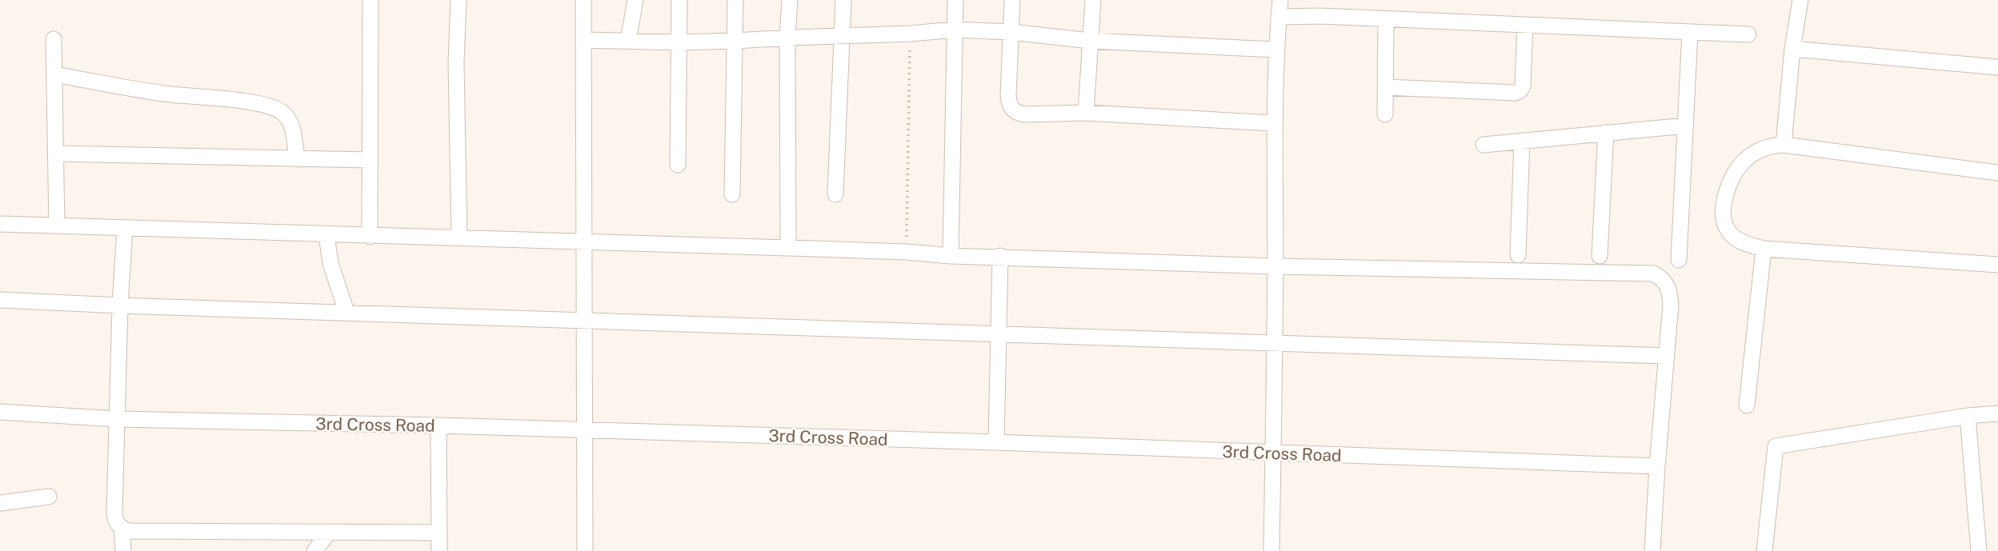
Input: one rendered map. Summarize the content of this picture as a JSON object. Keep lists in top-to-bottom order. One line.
{"streets":{"street":["3rd Cross Road"]}}
